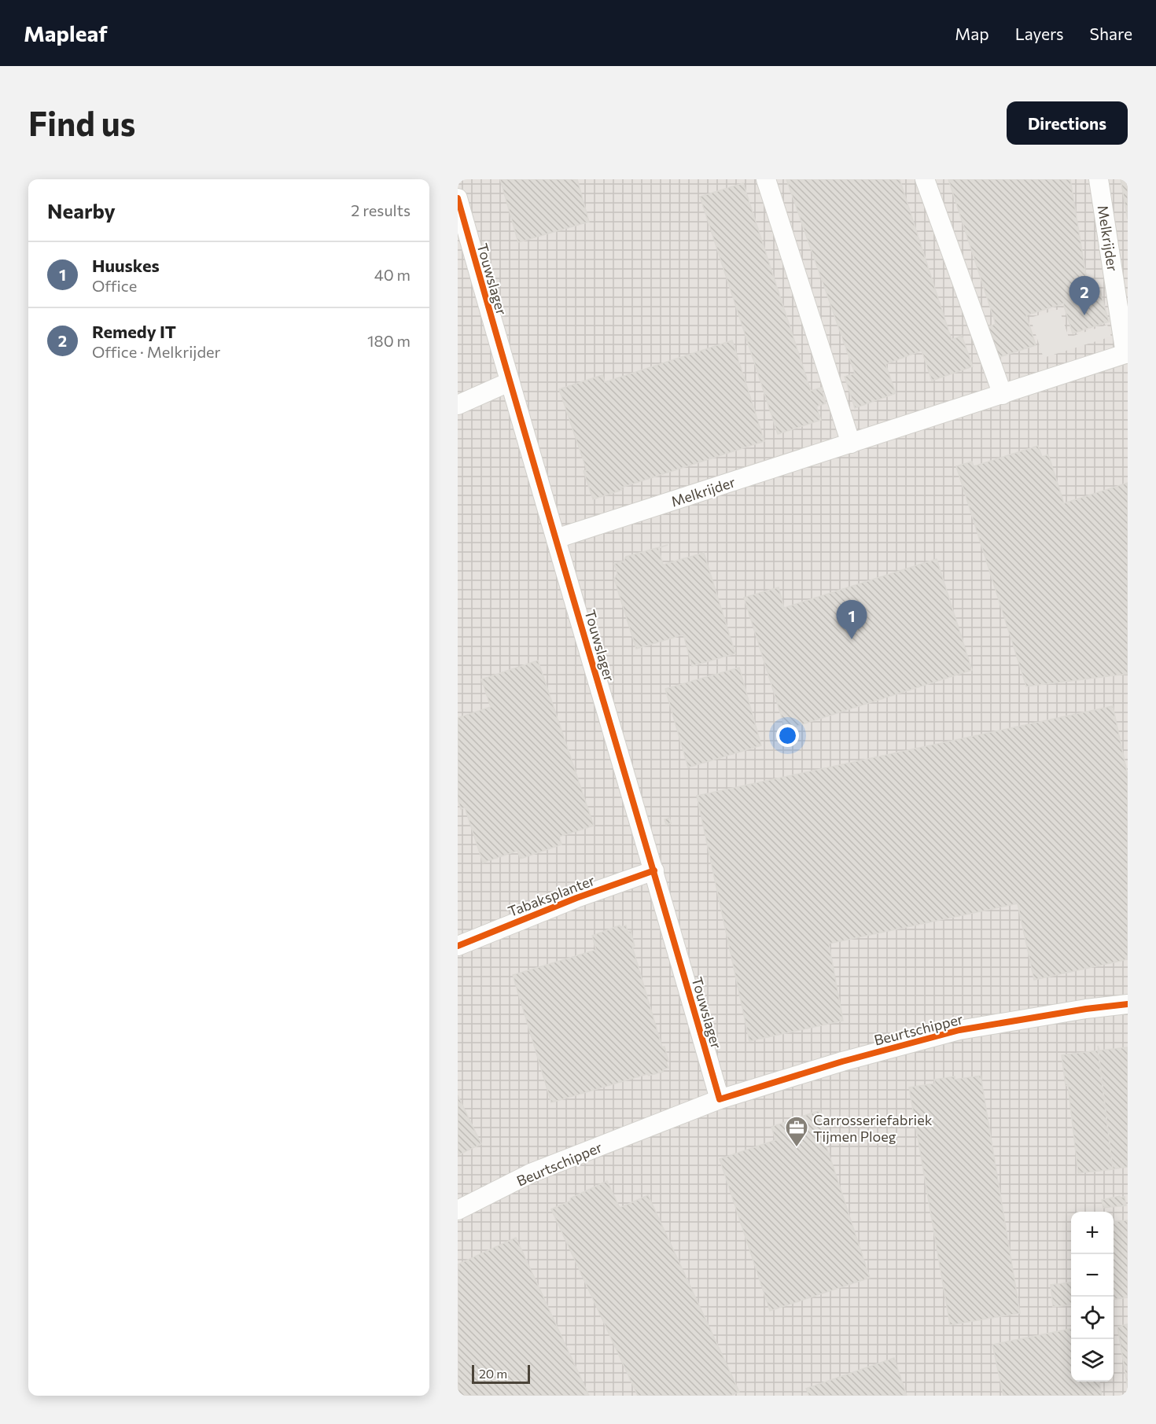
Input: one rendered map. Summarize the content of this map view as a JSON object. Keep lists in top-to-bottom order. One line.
{"streets":{"street":["Melkrijder","Touwslager","Tabaksplanter","Beurtschipper"]},"crossings":[["Melkrijder","Touwslager"],["Touwslager","Tabaksplanter"],["Touwslager","Beurtschipper"]],"places":{"office":["Carrosseriefabriek Tijmen Ploeg"]},"scale_bar":"20 m","page":{"header":"Mapleaf","nav":["Map","Layers","Share"],"buttons":"Directions","title":"Find us","heading":["Nearby","2 results"],"list":[{"mark":"1","name":"Huuskes","note":"Office","value":"40 m"},{"mark":"2","name":"Remedy IT","note":"Office · Melkrijder","value":"180 m"}],"pins":["2","1"],"map_buttons":["+","−"],"scale":"20 m"}}
